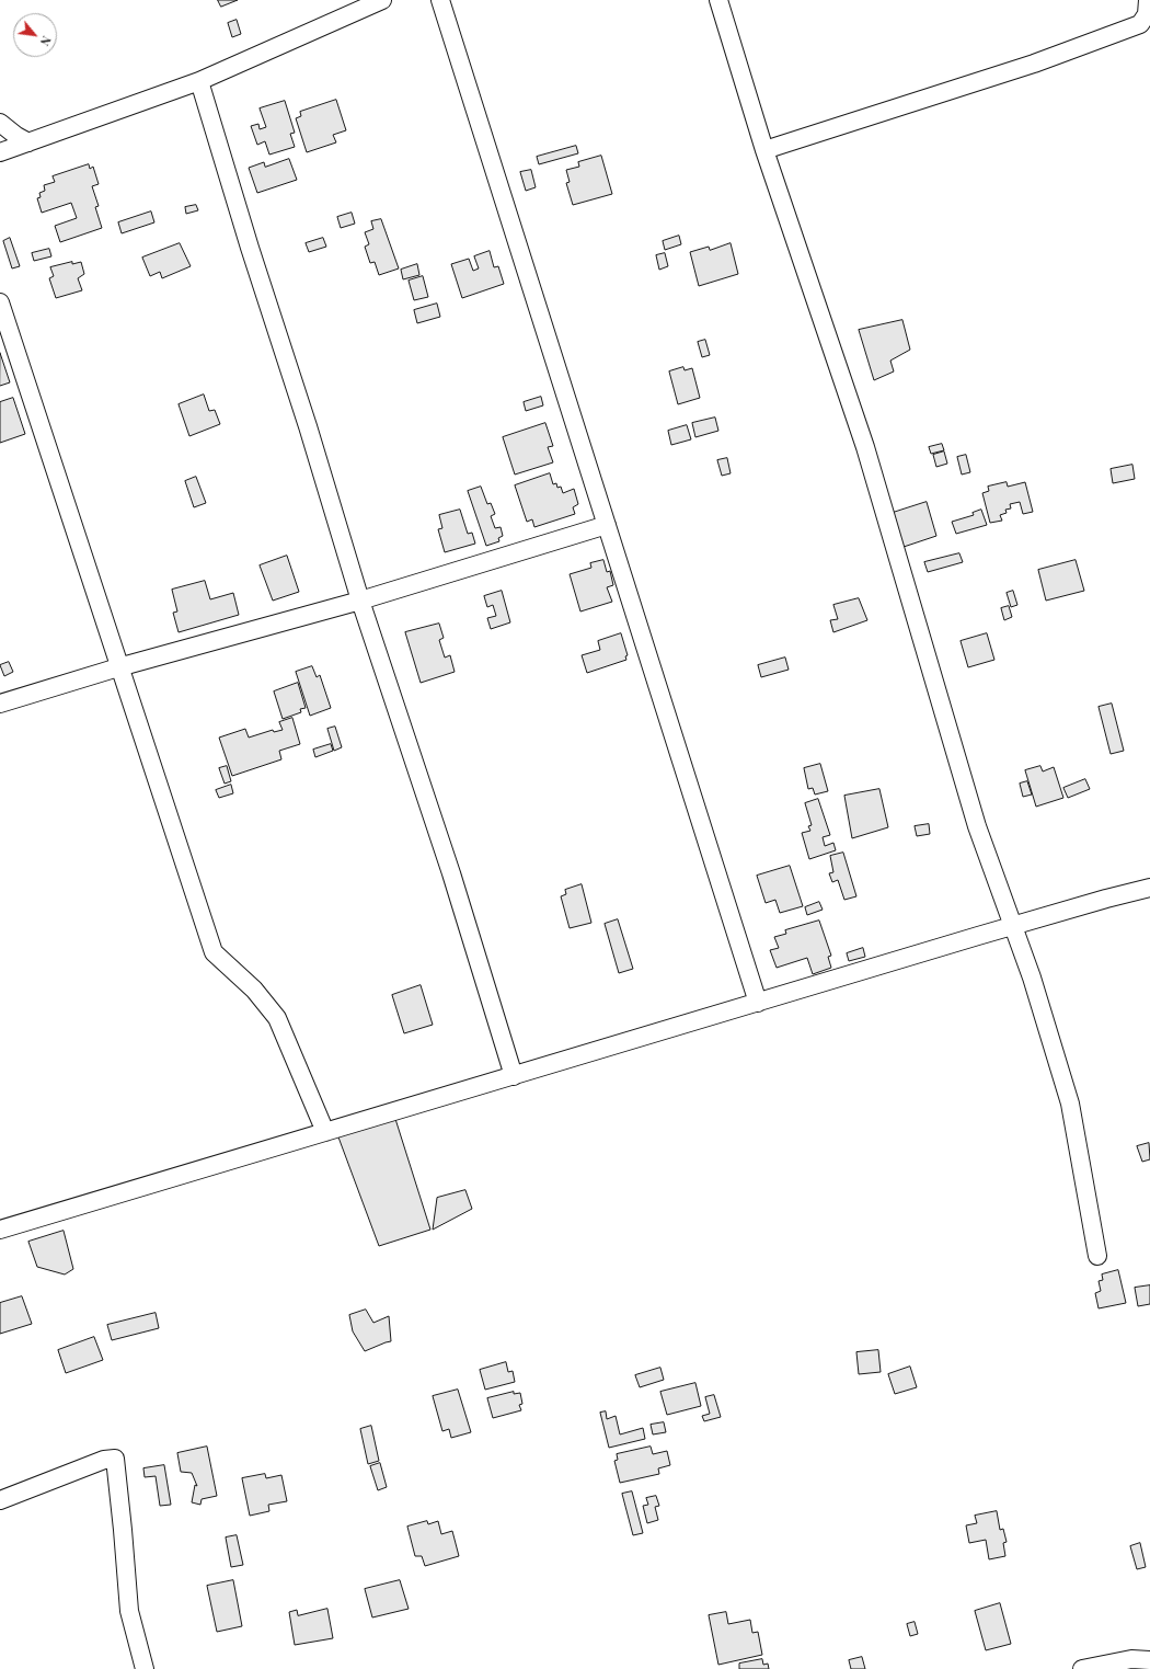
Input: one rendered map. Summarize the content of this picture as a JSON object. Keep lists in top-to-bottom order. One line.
{"north":"bottom right"}
